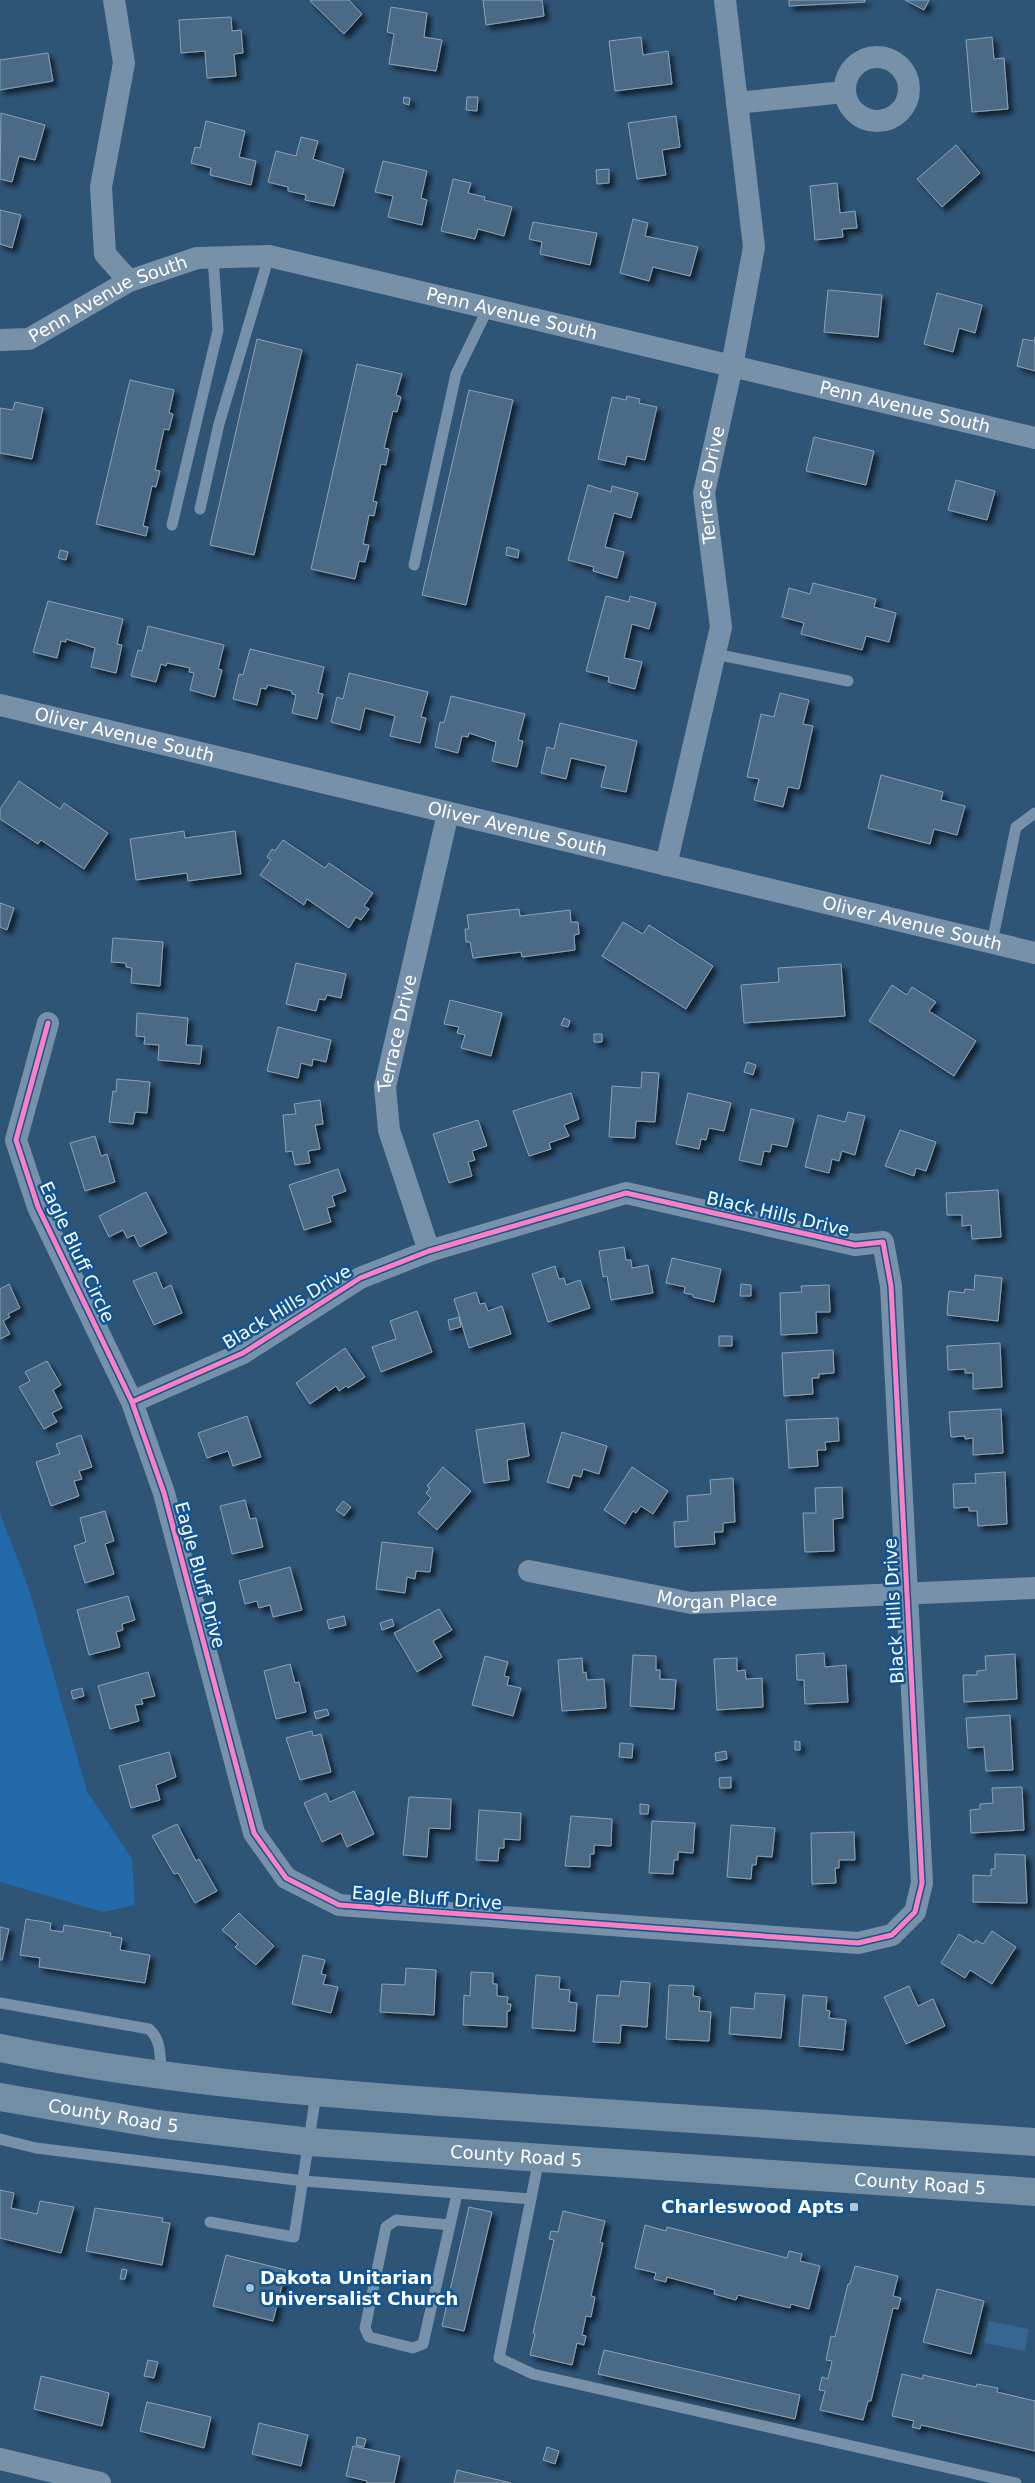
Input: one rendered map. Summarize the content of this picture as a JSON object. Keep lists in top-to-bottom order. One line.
{"streets":{"main road":["County Road 5"],"street":["Penn Avenue South","Terrace Drive","Oliver Avenue South","Black Hills Drive","Eagle Bluff Circle","Eagle Bluff Drive","Morgan Place"]},"crossings":[["Penn Avenue South","Terrace Drive"],["Terrace Drive","Oliver Avenue South"],["Terrace Drive","Black Hills Drive"],["Black Hills Drive","Eagle Bluff Circle"],["Black Hills Drive","Eagle Bluff Drive"],["Black Hills Drive","Morgan Place"],["Eagle Bluff Circle","Eagle Bluff Drive"]],"places":{"transit":["Charleswood Apts"],"other":["Dakota Unitarian Universalist Church"]}}
